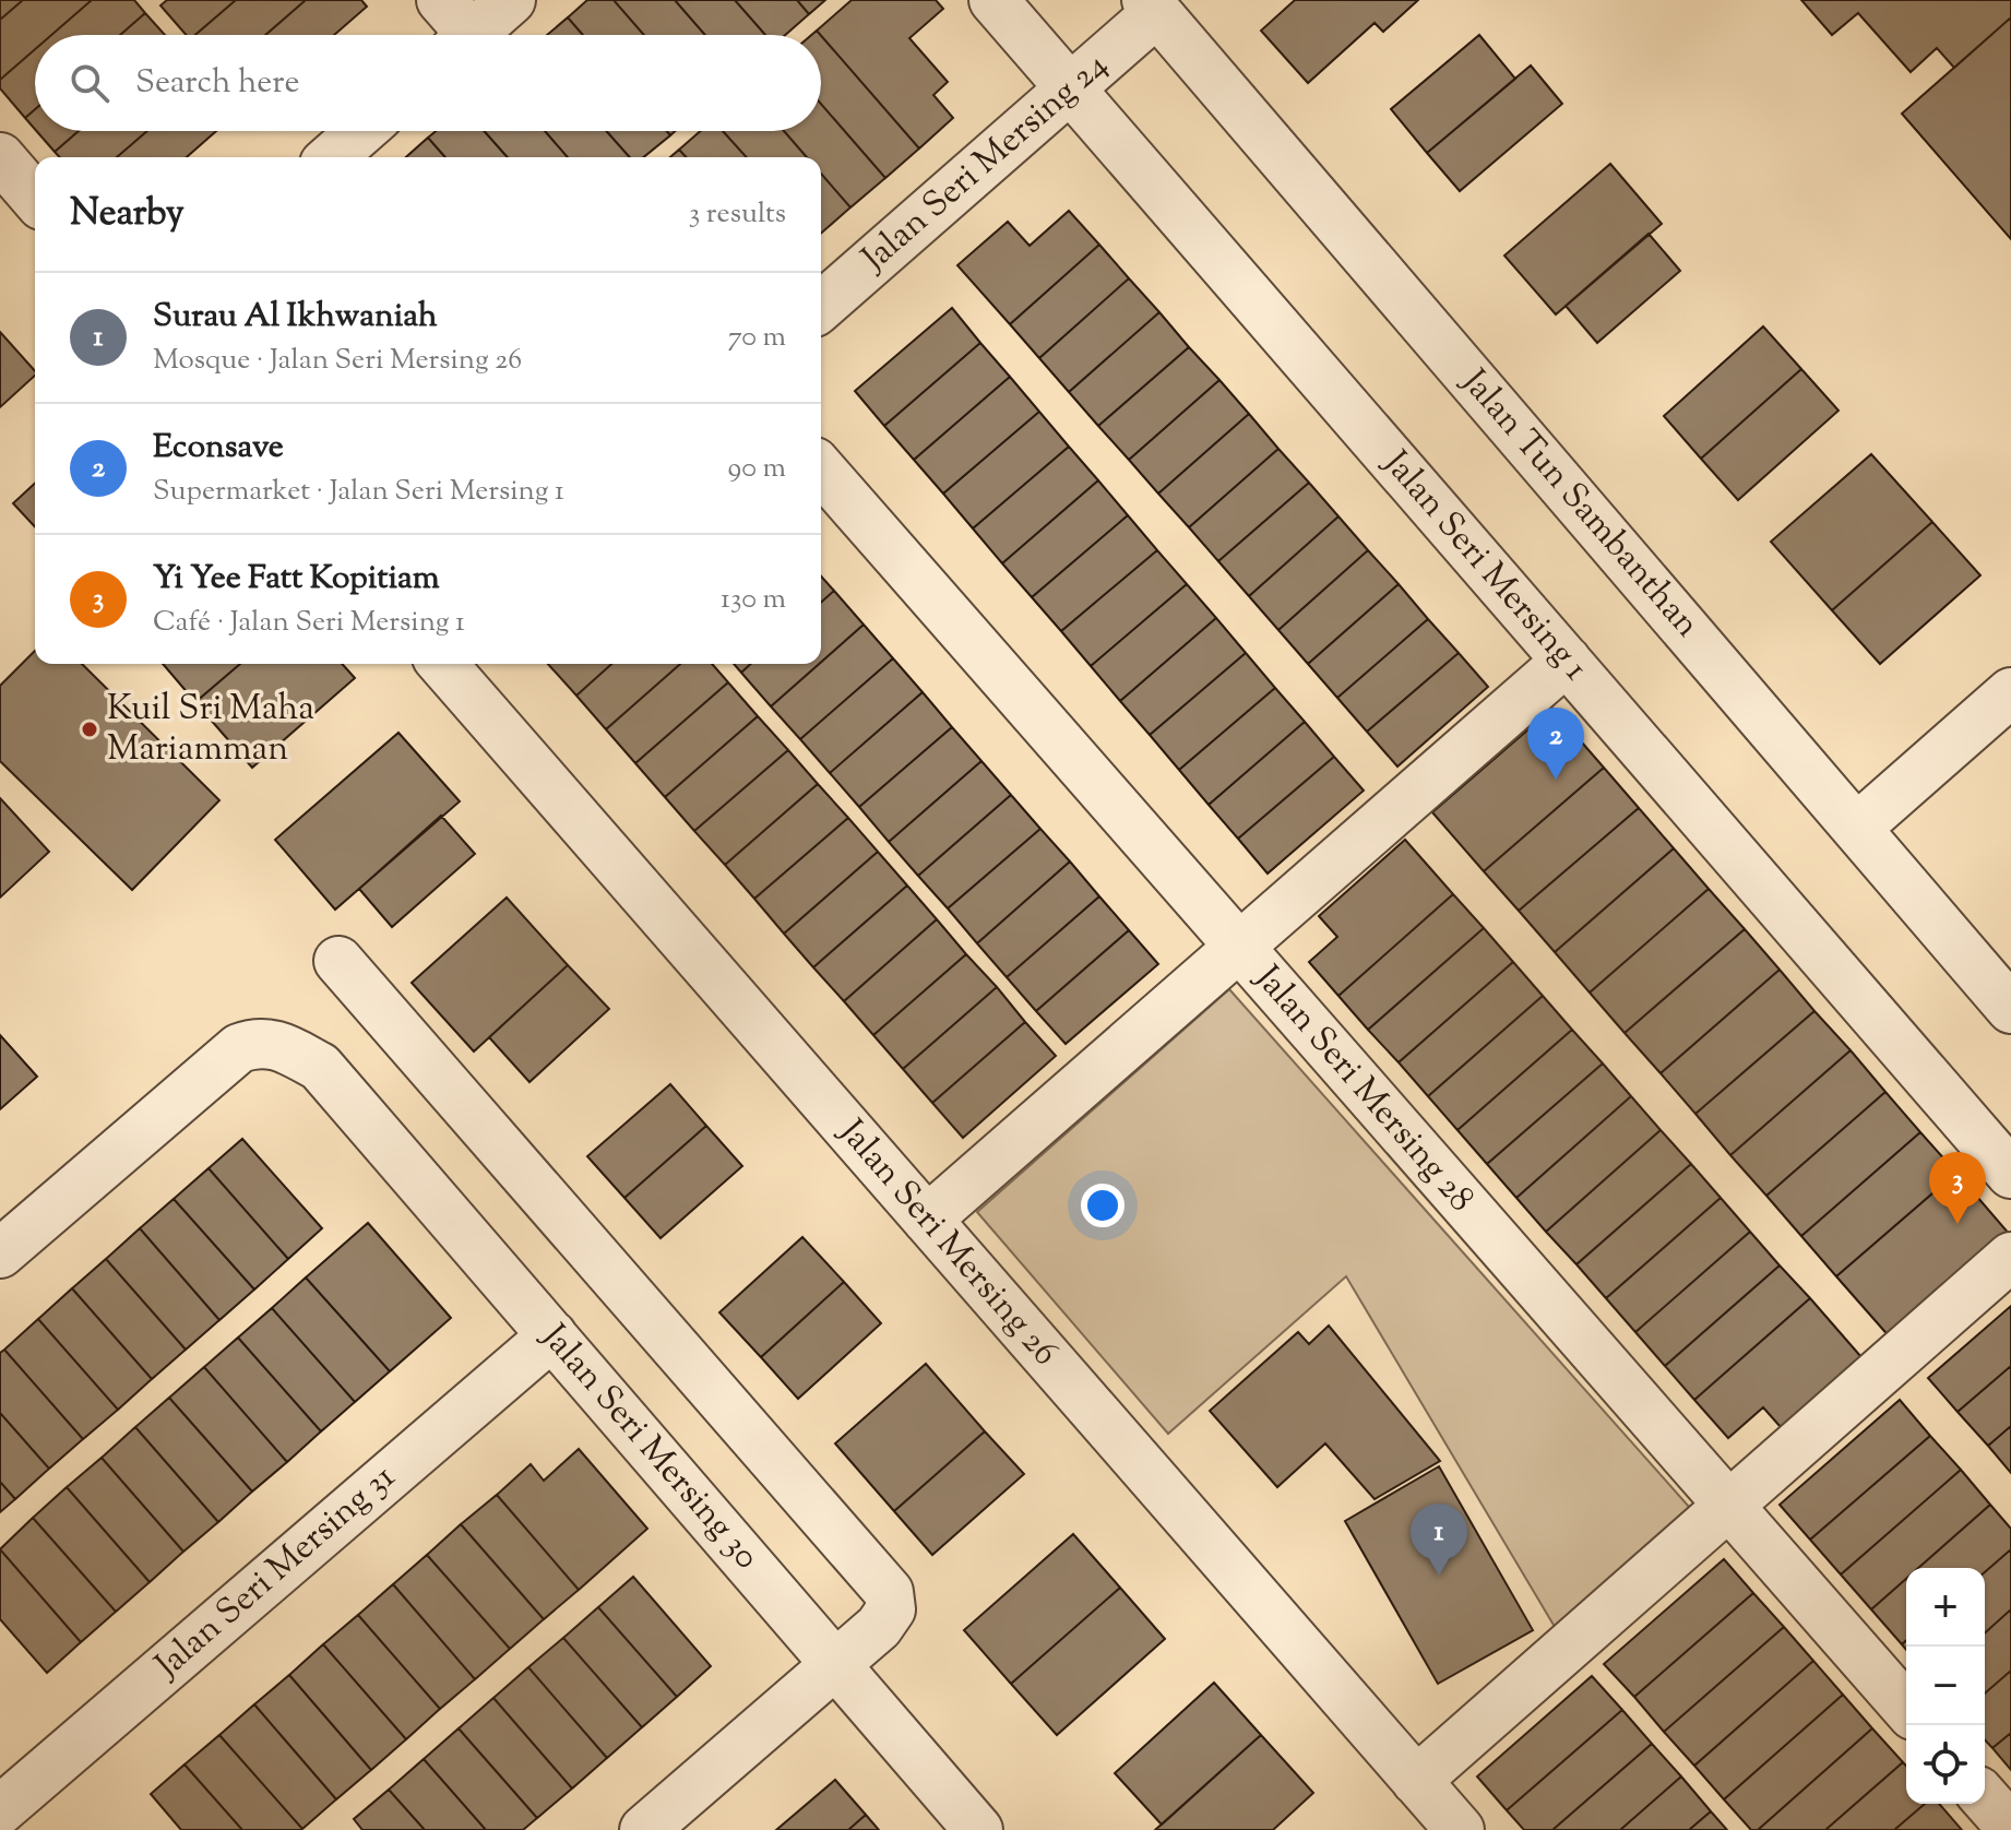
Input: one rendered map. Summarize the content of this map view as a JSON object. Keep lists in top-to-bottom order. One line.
{"streets":{"street":["Jalan Seri Mersing 24","Jalan Tun Sambanthan","Jalan Seri Mersing 1","Jalan Seri Mersing 28","Jalan Seri Mersing 26","Jalan Seri Mersing 30","Jalan Seri Mersing 31"]},"crossings":[["Jalan Seri Mersing 24","Jalan Tun Sambanthan"],["Jalan Seri Mersing 24","Jalan Seri Mersing 1"],["Jalan Seri Mersing 30","Jalan Seri Mersing 31"]],"places":["Kuil Sri Maha Mariamman"],"page":{"search":"Search here","heading":["Nearby","3 results"],"list":[{"mark":"1","name":"Surau Al Ikhwaniah","note":"Mosque · Jalan Seri Mersing 26","value":"70 m"},{"mark":"2","name":"Econsave","note":"Supermarket · Jalan Seri Mersing 1","value":"90 m"},{"mark":"3","name":"Yi Yee Fatt Kopitiam","note":"Café · Jalan Seri Mersing 1","value":"130 m"}],"pins":["2","3","1"],"map_buttons":["+","−"]}}
